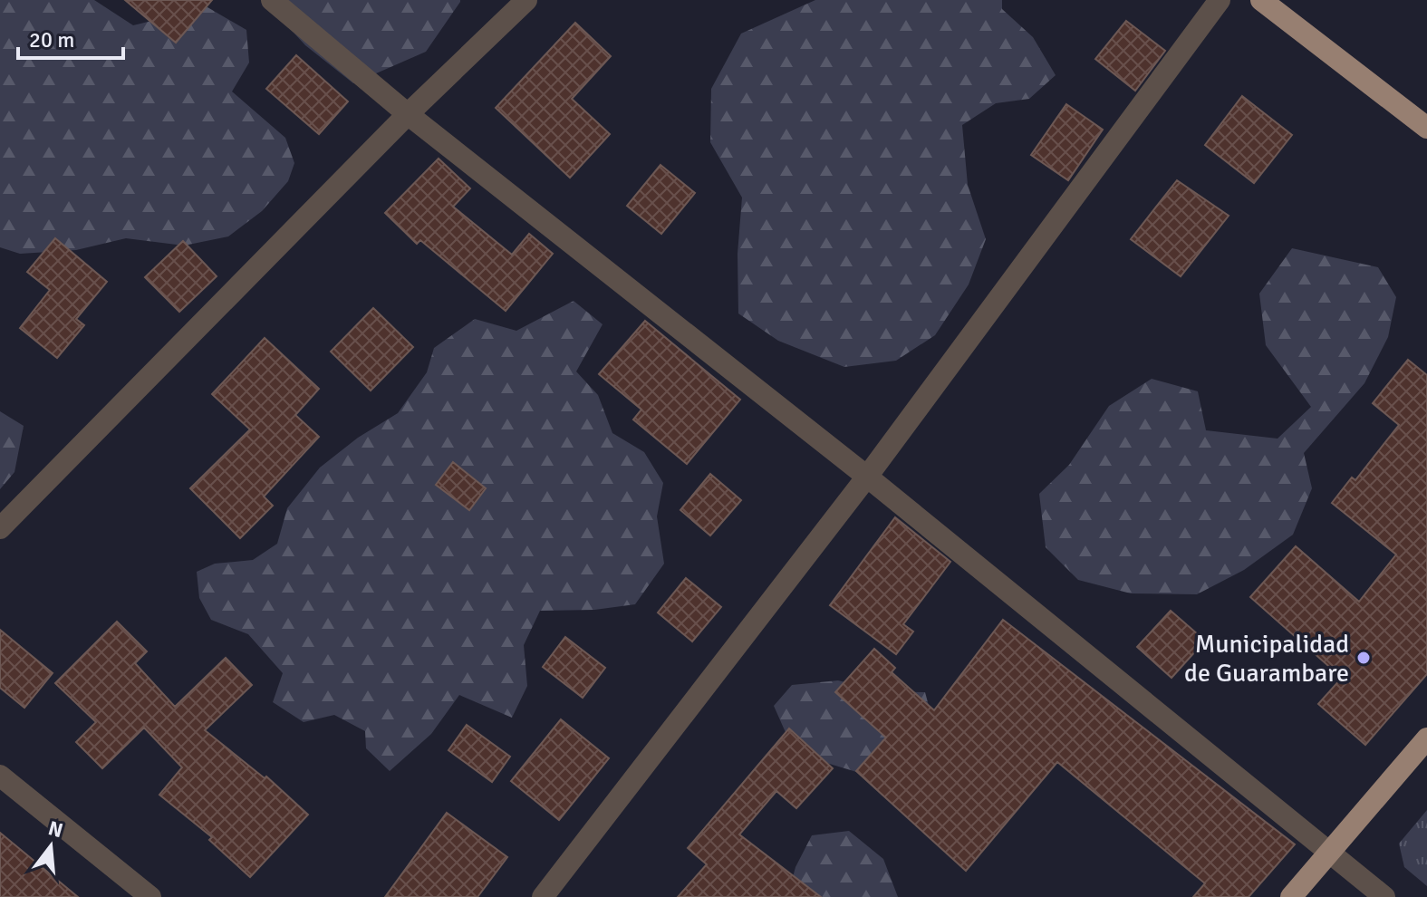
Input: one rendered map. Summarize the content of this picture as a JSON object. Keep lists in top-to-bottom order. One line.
{"places":["Municipalidad de Guarambare"],"scale_bar":"20 m","north":"top"}
